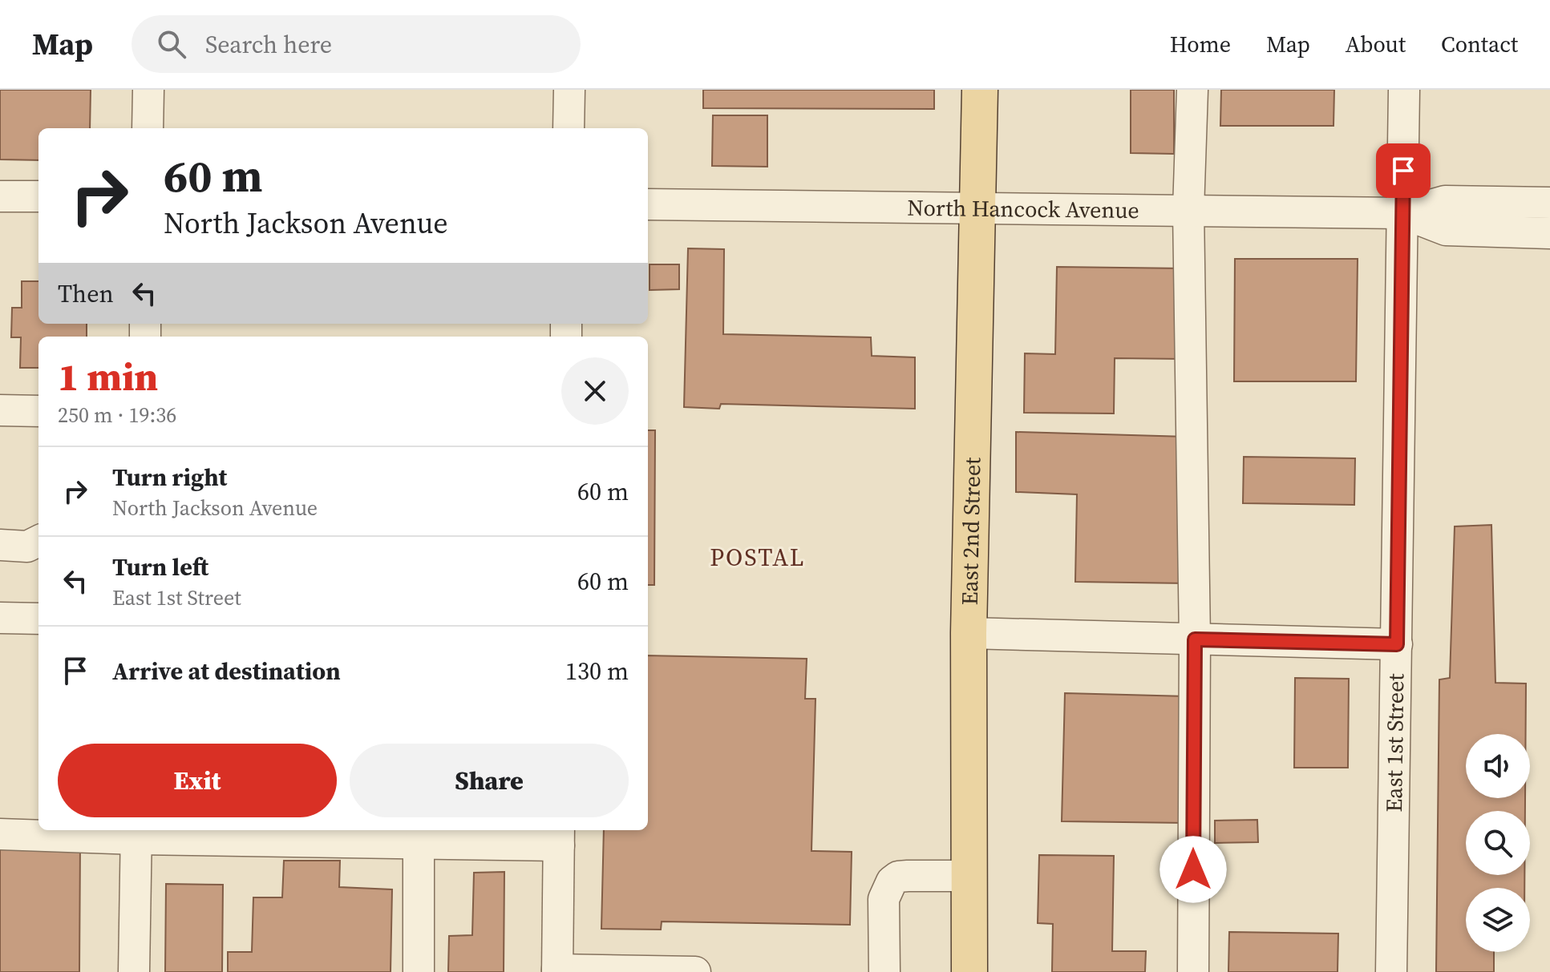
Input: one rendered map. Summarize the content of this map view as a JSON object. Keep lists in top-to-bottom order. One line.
{"streets":{"main road":["East 2nd Street"],"street":["North Hancock Avenue","East 1st Street"]},"crossings":[["North Hancock Avenue","East 2nd Street"],["North Hancock Avenue","East 1st Street"]],"districts":["POSTAL"],"page":{"header":"Map","search":"Search here","nav":["Home","Map","About","Contact"],"turn":["60 m","North Jackson Avenue"],"then":"Then","heading":["1 min","250 m · 19:36"],"list":[{"name":"Turn right","note":"North Jackson Avenue","value":"60 m"},{"name":"Turn left","note":"East 1st Street","value":"60 m"},{"name":"Arrive at destination","value":"130 m"}],"buttons":["Exit","Share"]}}
